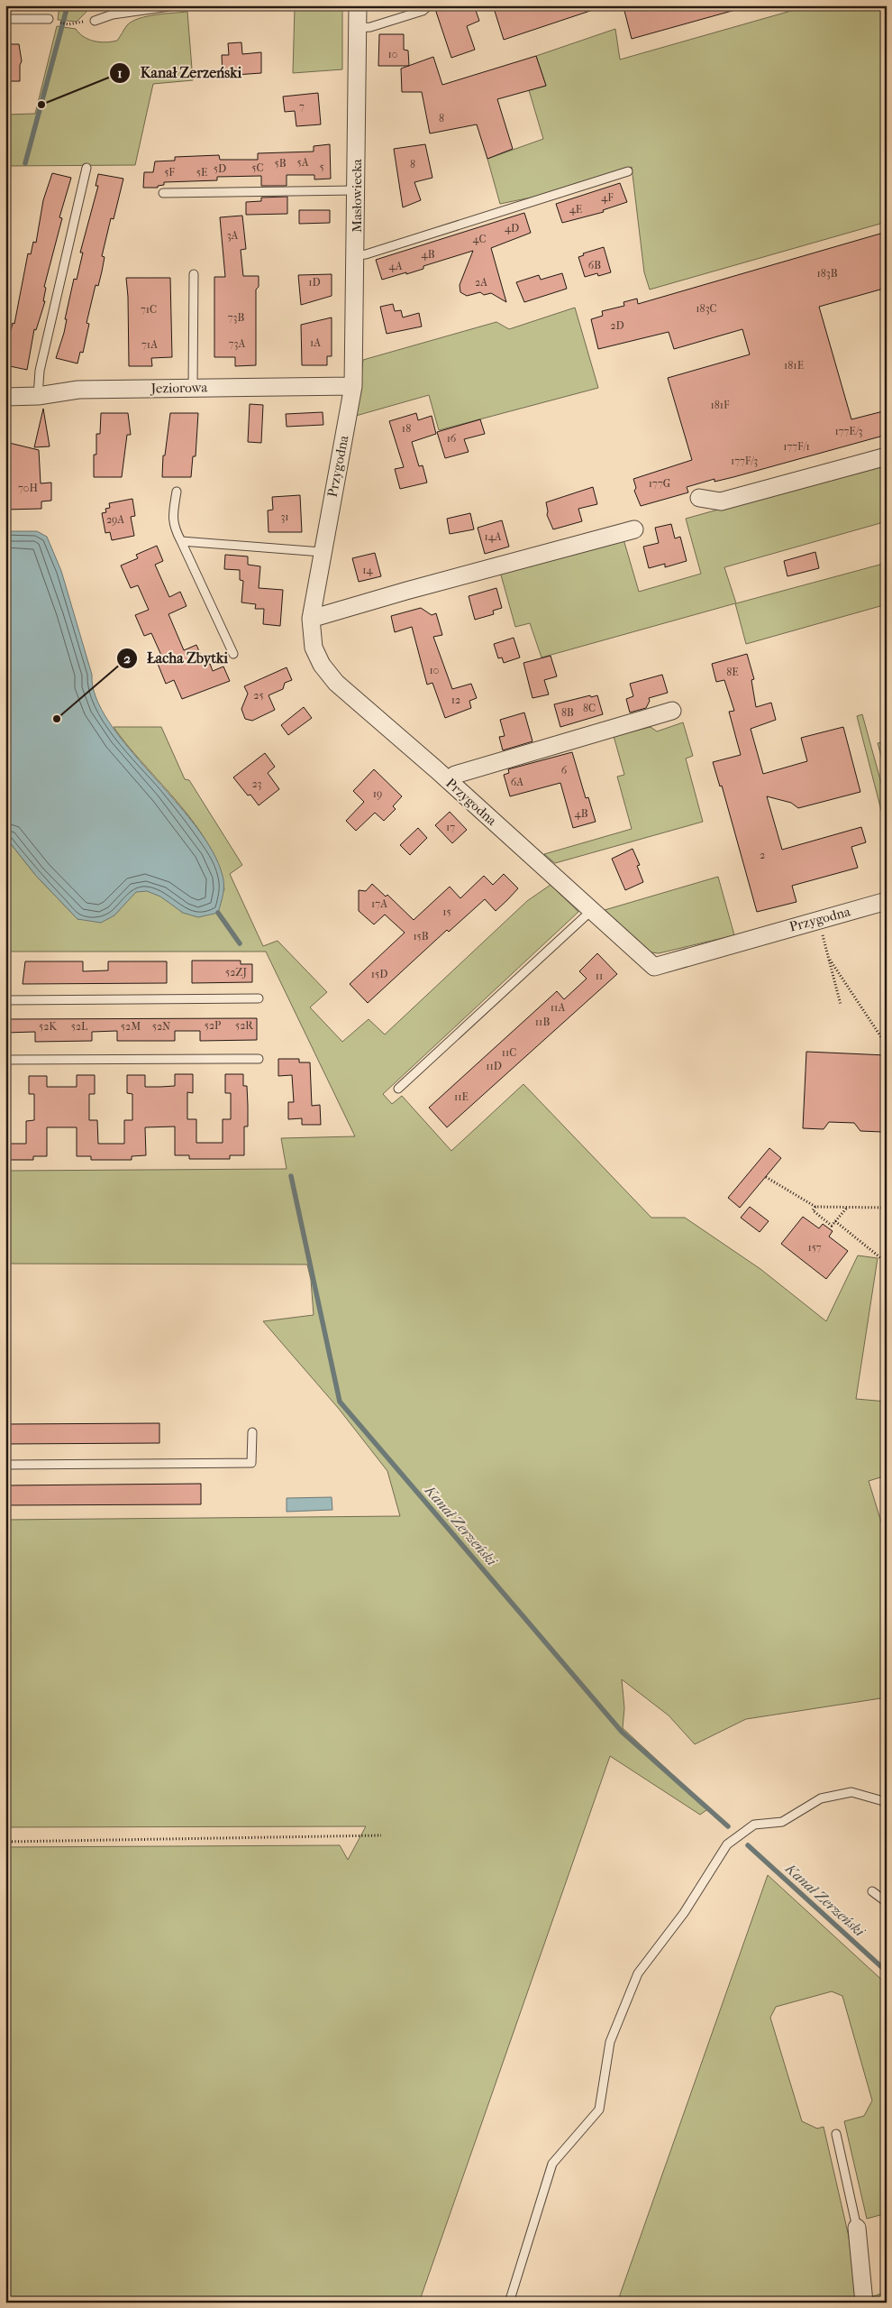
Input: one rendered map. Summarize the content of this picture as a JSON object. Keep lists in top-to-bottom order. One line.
{"streets":{"street":["Masłowiecka","Jeziorowa","Przygodna"]},"crossings":[["Masłowiecka","Jeziorowa"],["Masłowiecka","Przygodna"],["Jeziorowa","Przygodna"]],"water":["Kanał Zerzeński"],"places":["Kanał Zerzeński","Łacha Zbytki"],"house_numbers":["10","7","8","5A","5B","8","5","5C","5D","5F","5E","4F","4E","4D","3A","4C","4B","6B","4A","183B","1D","2A","183C","71C","73B","2D","1A","73A","71A","181E","181F","18","177E/3","16","177F/1","177F/3","177G","70H","31","29A","14A","14","10","8E","25","12","8C","8B","6","6A","23","19","4B","17","2","17A","15","15B","52ZJ","15D","11","11A","11B","52P","52R","52K","52L","52M","52N","11C","11D","11E","157"]}
